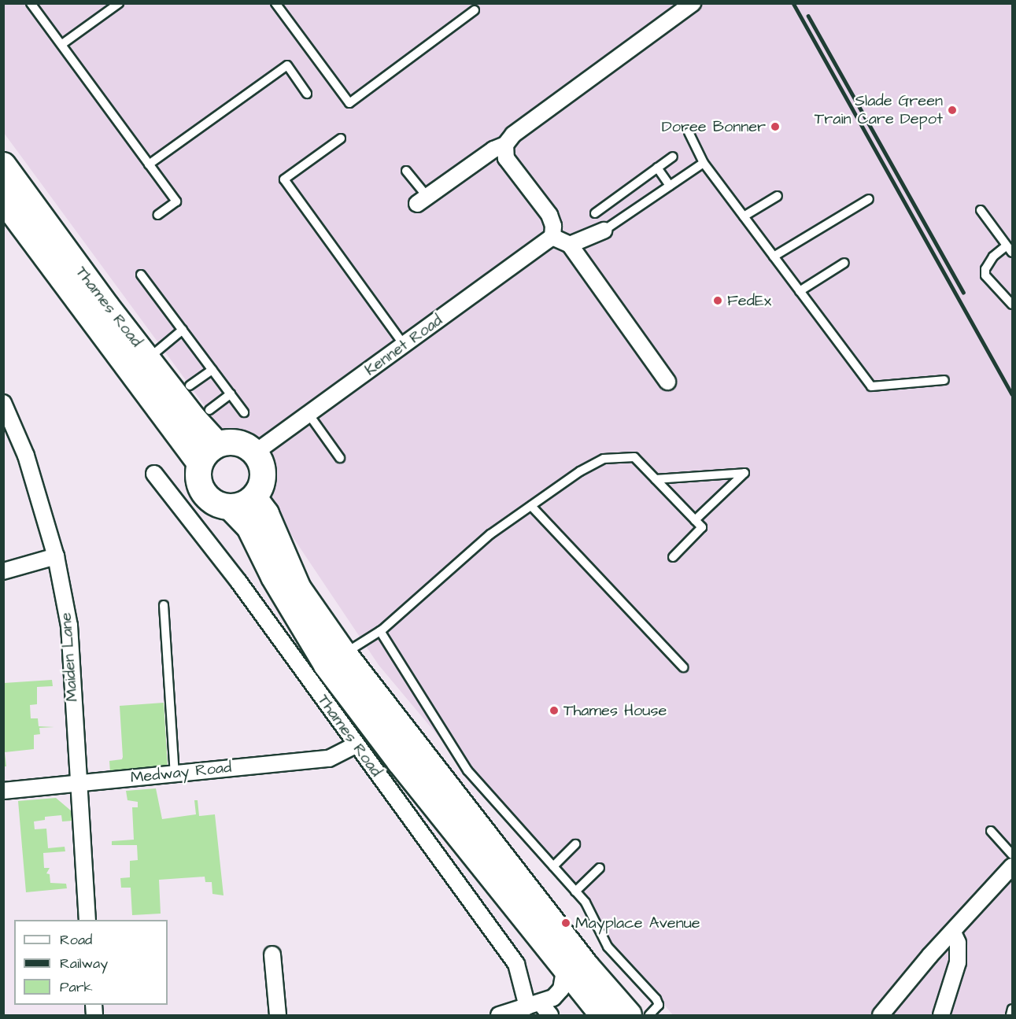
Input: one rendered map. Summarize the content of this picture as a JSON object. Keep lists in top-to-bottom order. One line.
{"streets":{"main road":["Thames Road"],"street":["Kennet Road","Maiden Lane","Medway Road"]},"crossings":[["Thames Road","Kennet Road"],["Thames Road","Medway Road"],["Maiden Lane","Medway Road"]],"places":["Slade Green Train Care Depot","Doree Bonner","FedEx","Thames House","Mayplace Avenue"],"legend":["Road","Railway","Park"]}
